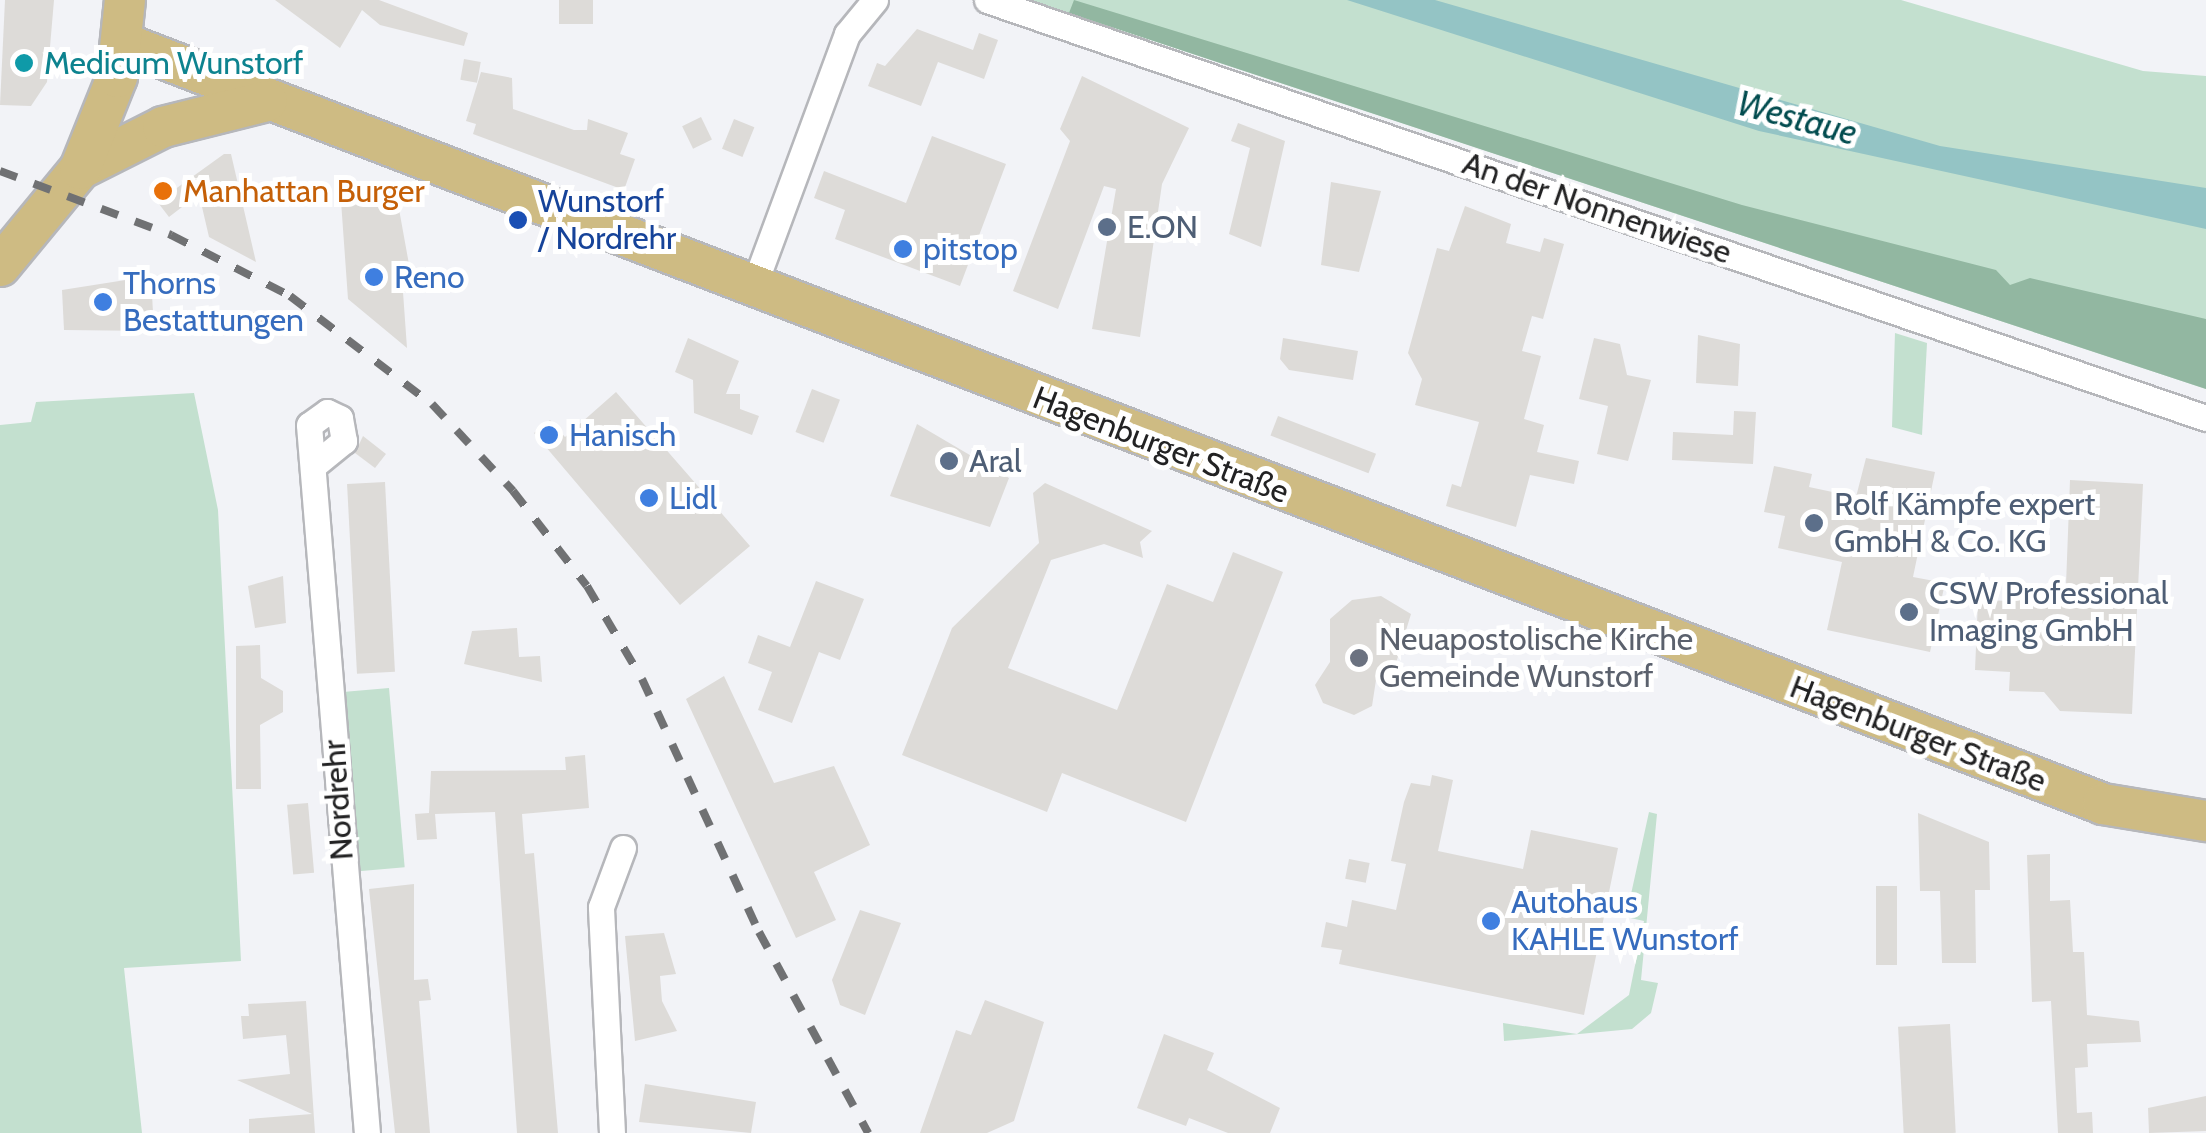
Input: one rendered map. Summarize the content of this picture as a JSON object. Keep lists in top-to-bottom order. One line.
{"streets":{"main road":["Hagenburger Straße"],"street":["An der Nonnenwiese","Nordrehr"]},"water":["Westaue"],"places":["Medicum Wunstorf","Manhattan Burger","Wunstorf / Nordrehr","E.ON","pitstop","Reno","Thorns Bestattungen","Hanisch","Aral","Lidl","Rolf Kämpfe expert GmbH & Co. KG","CSW Professional Imaging GmbH","Neuapostolische Kirche Gemeinde Wunstorf","Autohaus KAHLE Wunstorf"]}
